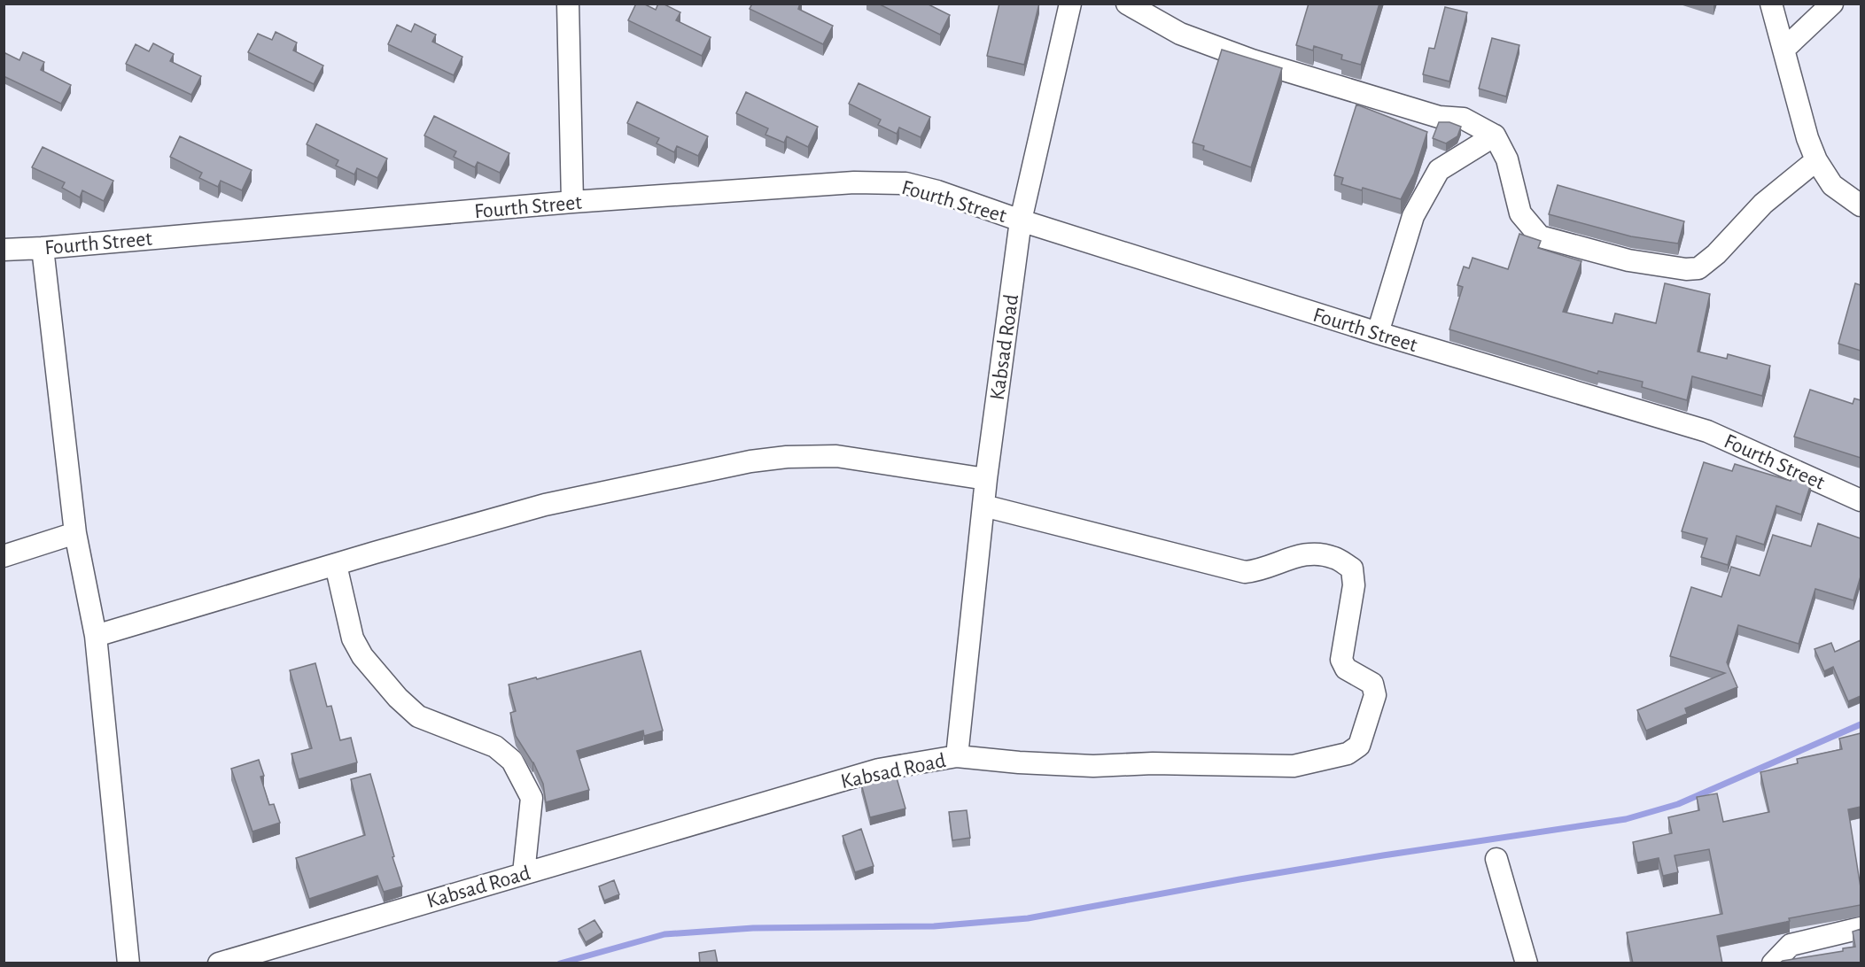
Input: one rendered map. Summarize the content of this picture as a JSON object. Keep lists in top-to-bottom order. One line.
{"streets":{"street":["Fourth Street","Kabsad Road"]},"crossings":[["Fourth Street","Kabsad Road"]]}
